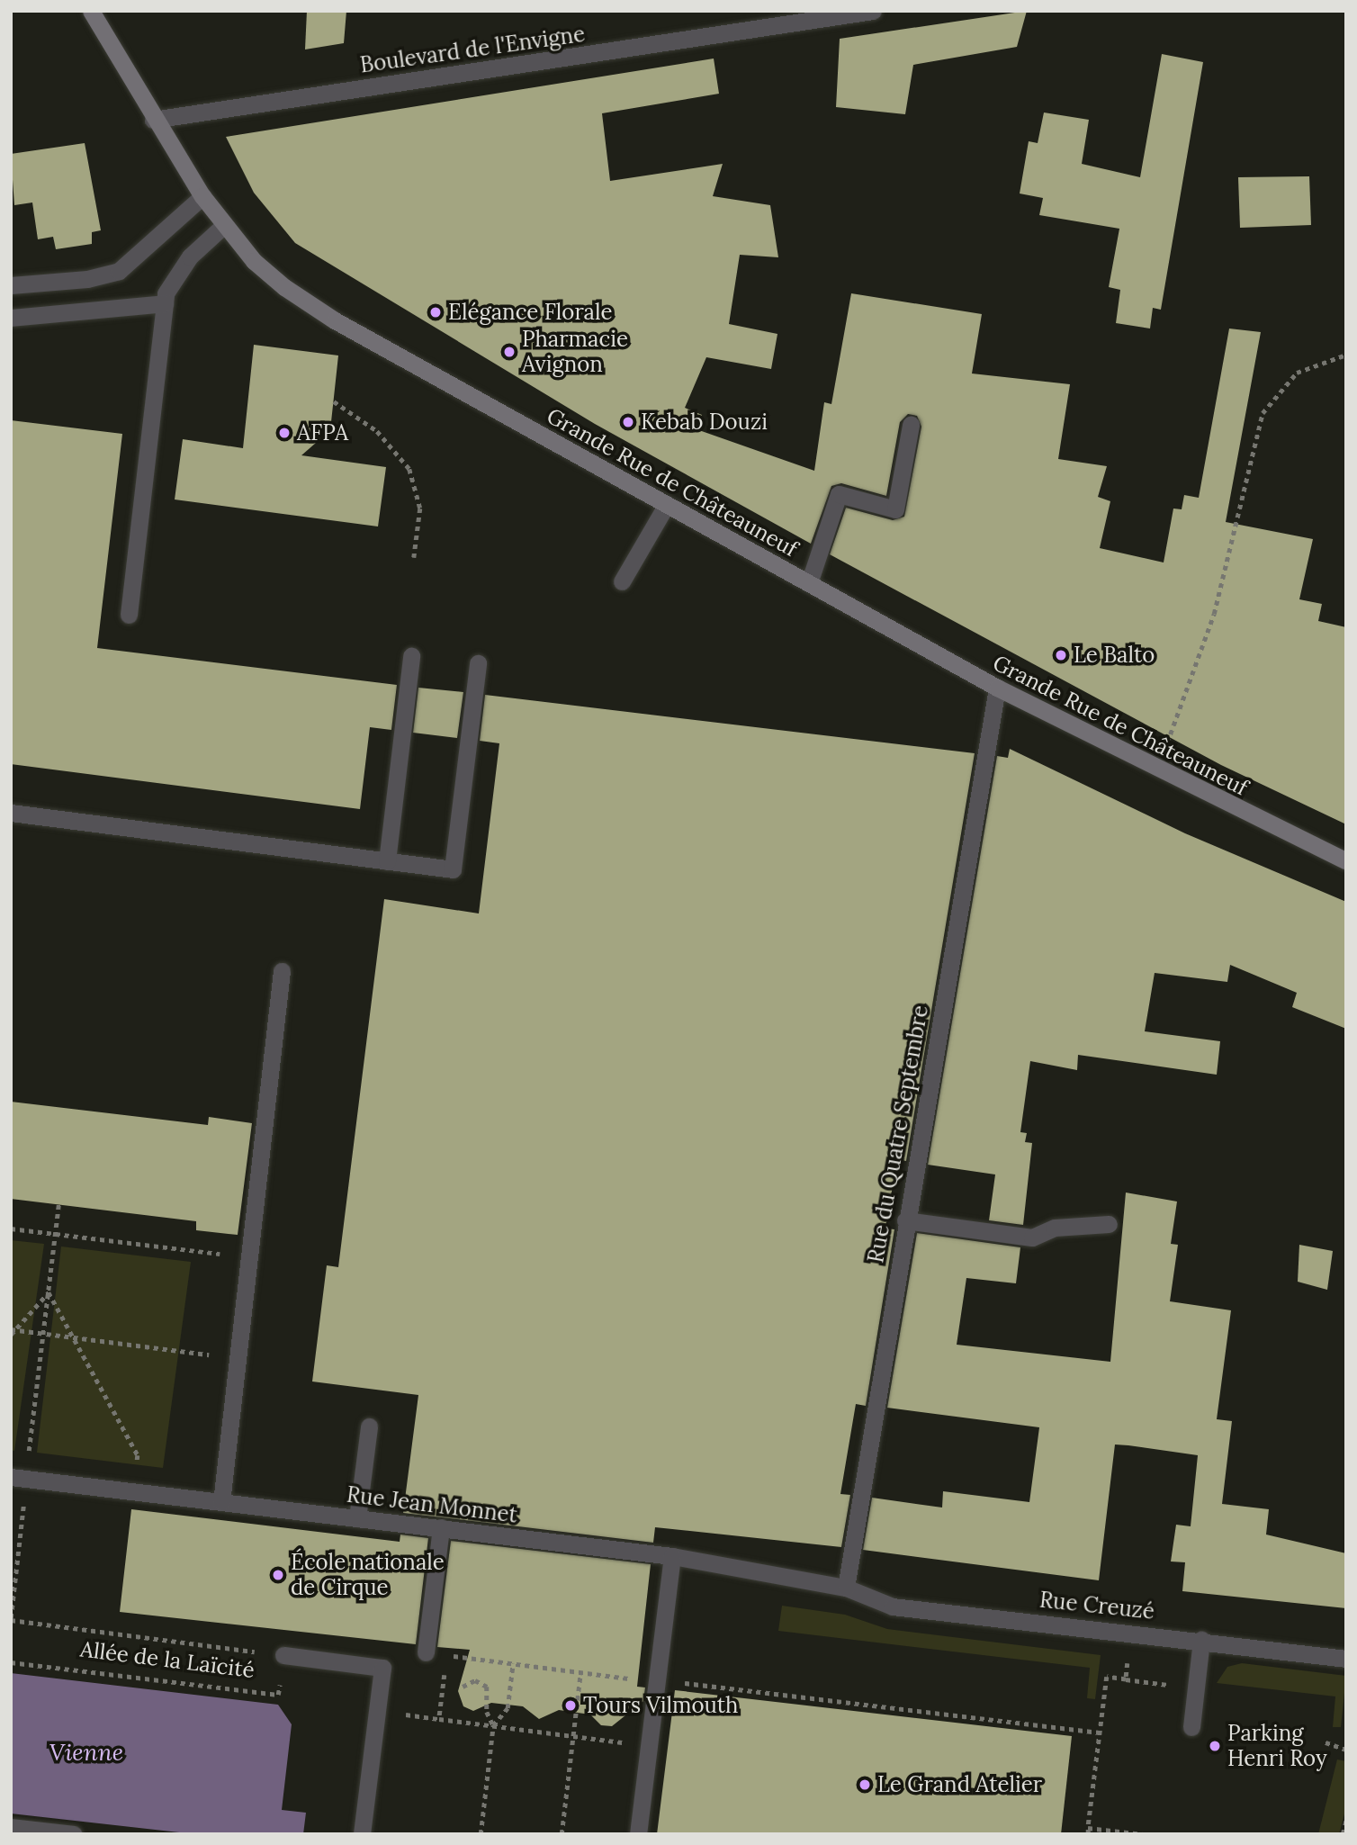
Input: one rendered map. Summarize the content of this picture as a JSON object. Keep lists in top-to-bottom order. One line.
{"streets":{"main road":["Grande Rue de Châteauneuf"],"street":["Boulevard de l'Envigne","Rue du Quatre Septembre","Rue Jean Monnet","Rue Creuzé","Allée de la Laïcité"]},"crossings":[["Boulevard de l'Envigne","Grande Rue de Châteauneuf"],["Grande Rue de Châteauneuf","Rue du Quatre Septembre"],["Rue du Quatre Septembre","Rue Jean Monnet"],["Rue du Quatre Septembre","Rue Creuzé"],["Rue Jean Monnet","Rue Creuzé"]],"water":["Vienne"],"places":["Elégance Florale","Pharmacie Avignon","Kebab Douzi","AFPA","Le Balto","École nationale de Cirque","Tours Vilmouth","Parking Henri Roy","Le Grand Atelier"]}
